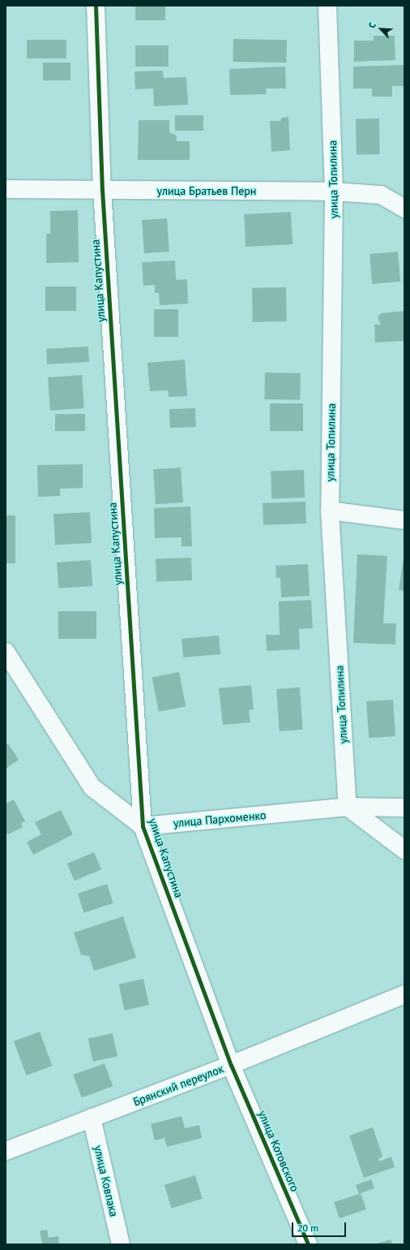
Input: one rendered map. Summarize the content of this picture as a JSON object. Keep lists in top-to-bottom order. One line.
{"streets":{"street":["улица Топилина","улица Братьев Перн","улица Капустина","улица Пархоменко","Брянский переулок","улица Котовского","улица Ковпака"]},"crossings":[["улица Топилина","улица Братьев Перн"],["улица Топилина","улица Пархоменко"],["улица Братьев Перн","улица Капустина"],["улица Капустина","улица Пархоменко"],["улица Капустина","Брянский переулок"],["улица Капустина","улица Котовского"],["Брянский переулок","улица Котовского"],["Брянский переулок","улица Ковпака"]],"scale_bar":"20 m","north":"top left"}
